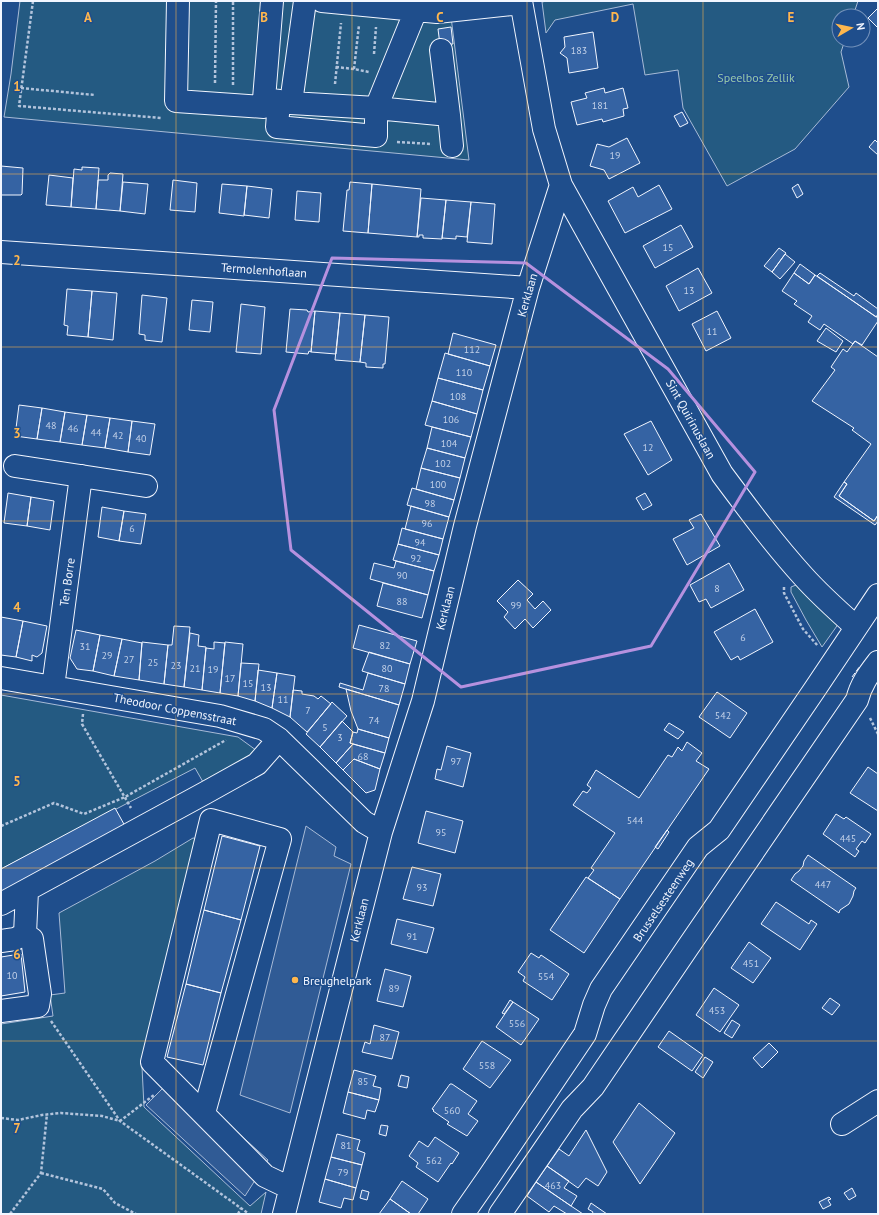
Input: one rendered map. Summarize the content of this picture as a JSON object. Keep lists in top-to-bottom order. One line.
{"streets":{"street":["Termolenhoflaan","Kerklaan","Sint Quirinuslaan","Ten Borre","Theodoor Coppensstraat","Brusselsesteenweg"]},"crossings":[["Termolenhoflaan","Kerklaan"],["Kerklaan","Sint Quirinuslaan"],["Kerklaan","Theodoor Coppensstraat"],["Sint Quirinuslaan","Brusselsesteenweg"],["Ten Borre","Theodoor Coppensstraat"]],"parks":["Speelbos Zellik"],"places":["Breughelpark"],"house_numbers":["183","181","19","15","13","11","112","110","108","106","48","46","44","42","40","104","12","102","100","98","96","6","94","92","90","8","88","99","6","82","31","29","27","25","23","21","80","19","17","15","13","78","11","7","542","74","5","3","68","97","544","95","445","447","93","91","451","10","554","89","453","556","87","558","85","560","81","562","79","463"],"north":"right","grid":{"columns":["A","B","C","D","E"],"rows":["1","2","3","4","5","6","7"]}}
